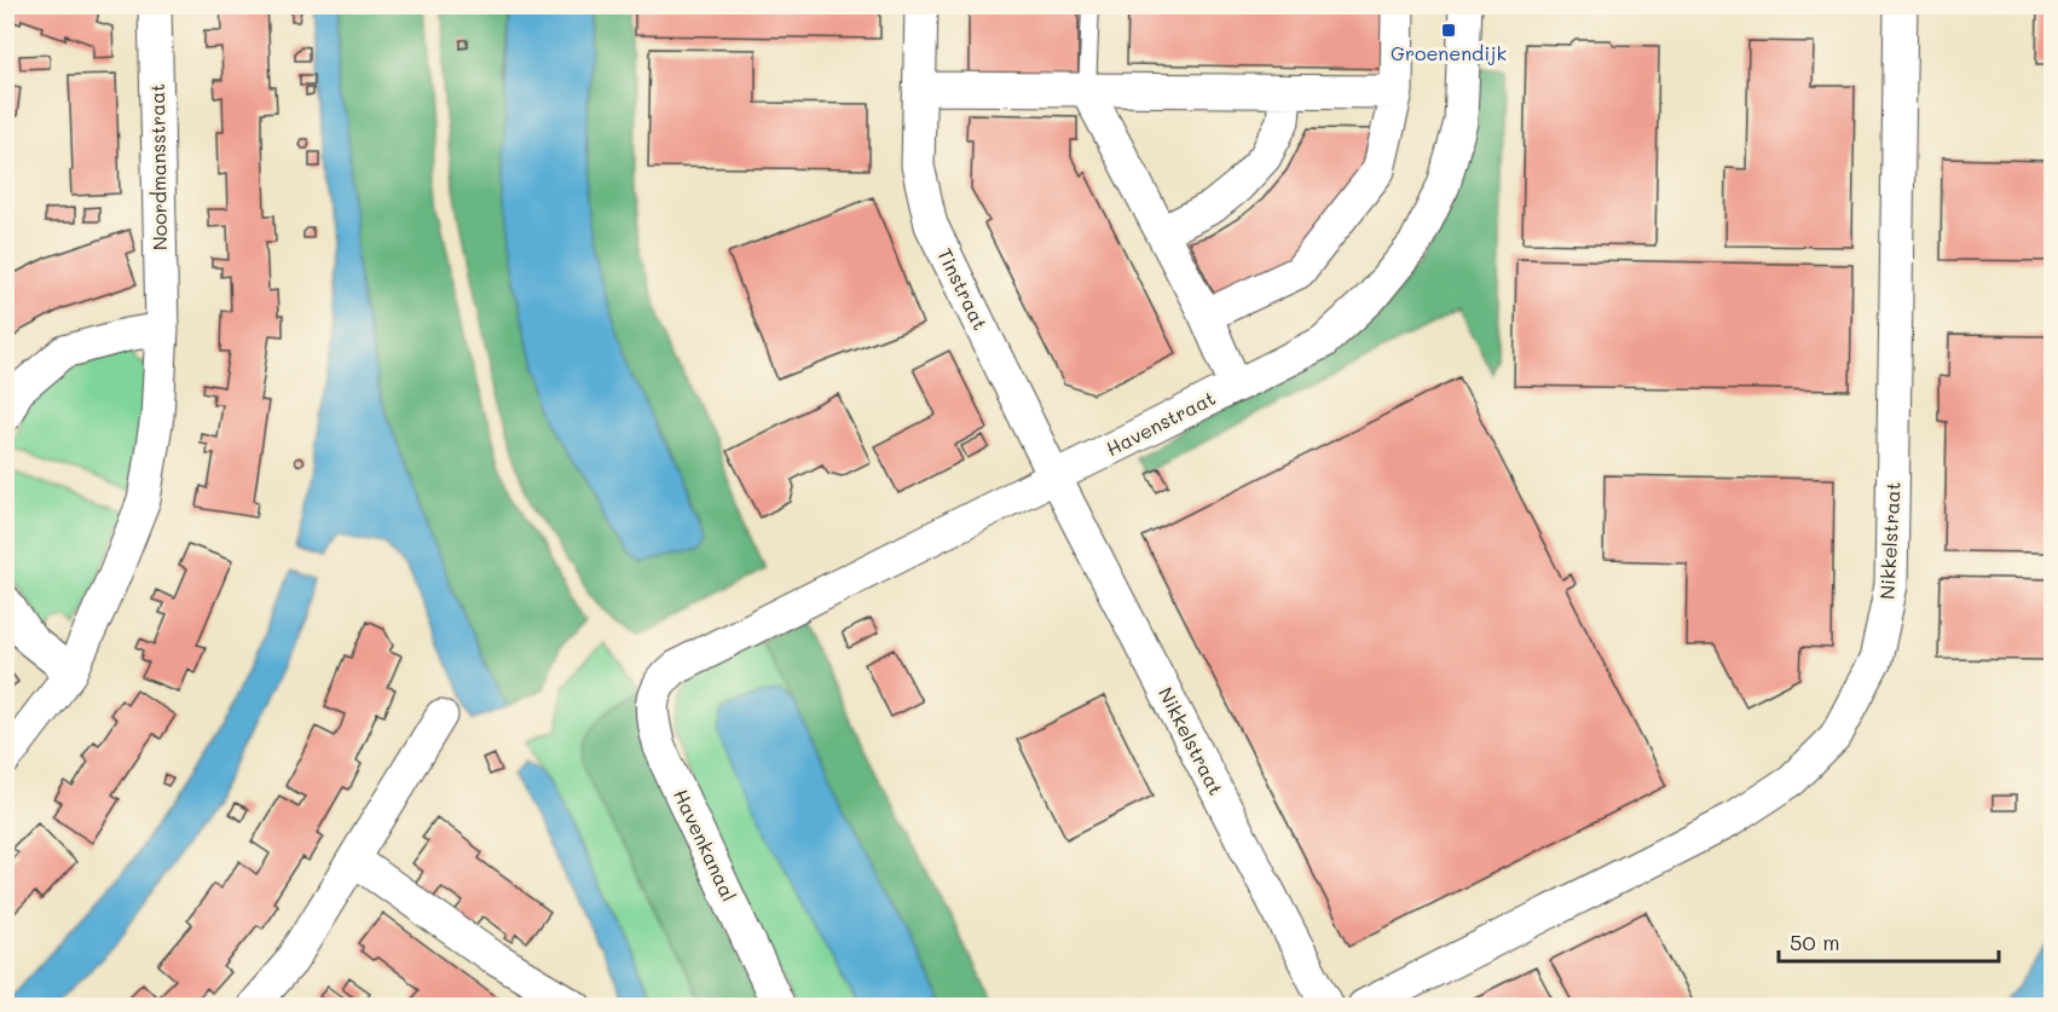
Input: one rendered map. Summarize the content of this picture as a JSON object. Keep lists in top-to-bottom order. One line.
{"streets":{"street":["Noordmansstraat","Tinstraat","Havenstraat","Nikkelstraat","Havenkanaal"]},"crossings":[["Tinstraat","Havenstraat"],["Tinstraat","Nikkelstraat"],["Havenstraat","Nikkelstraat"],["Havenstraat","Havenkanaal"]],"places":{"transit":["Groenendijk"]},"scale_bar":"50 m"}
